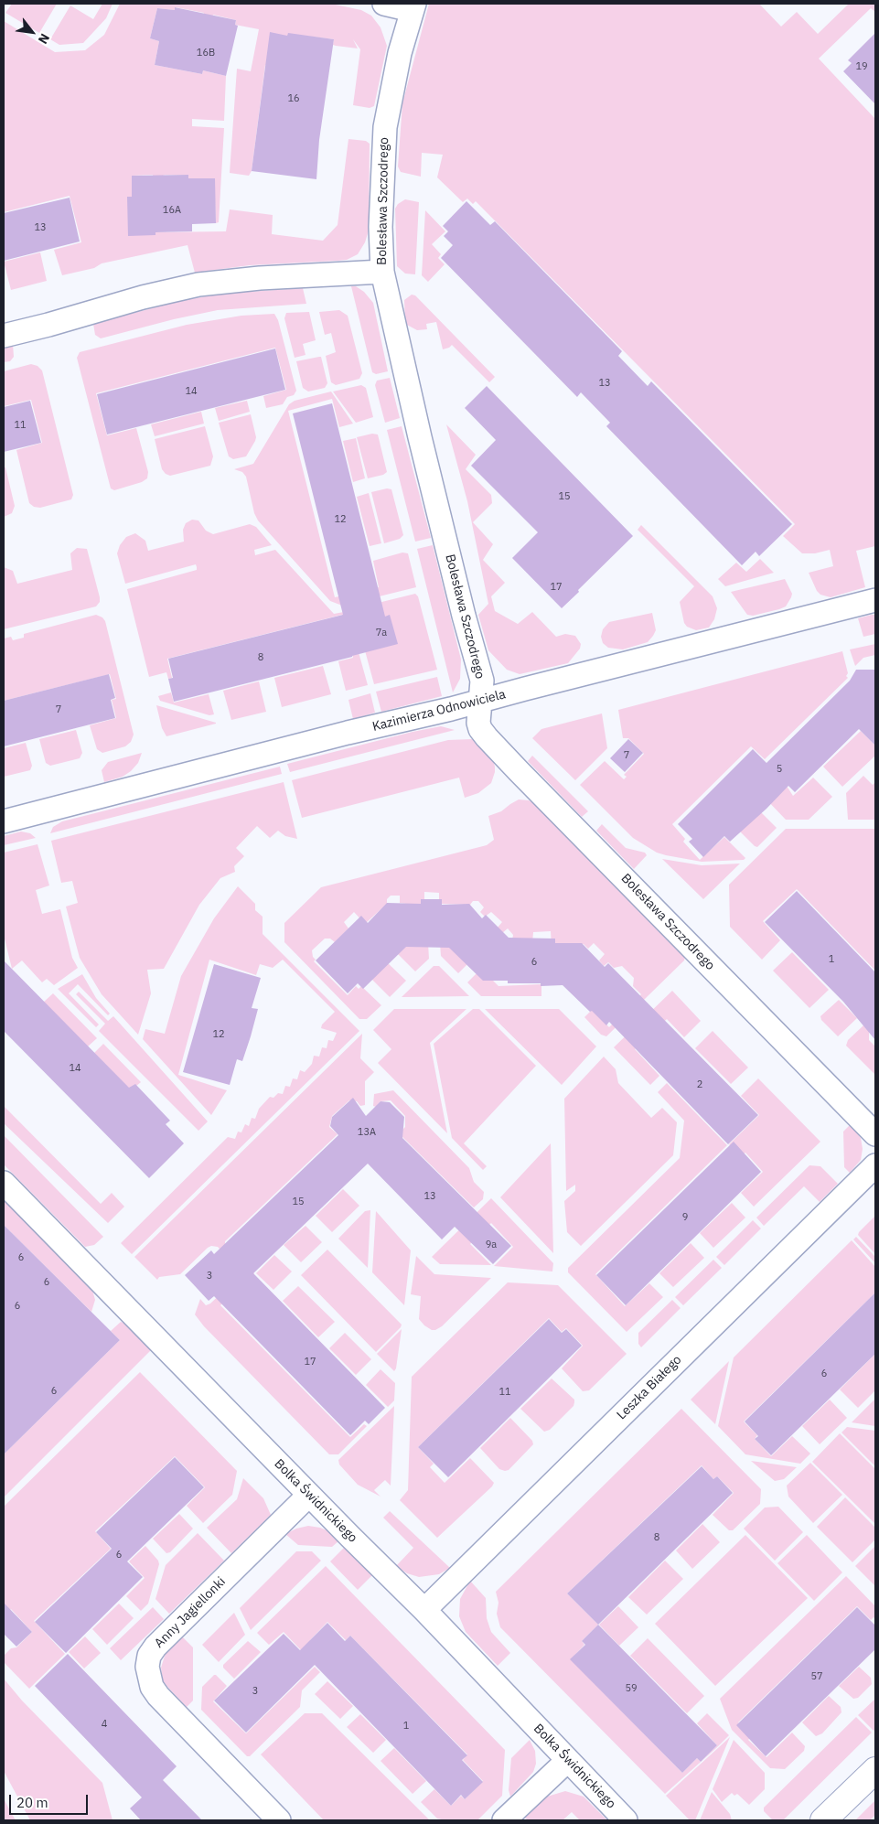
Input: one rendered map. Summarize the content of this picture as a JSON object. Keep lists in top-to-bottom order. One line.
{"streets":{"street":["Bolesława Szczodrego","Kazimierza Odnowiciela","Leszka Białego","Bolka Świdnickiego","Anny Jagiellonki"]},"crossings":[["Bolesława Szczodrego","Kazimierza Odnowiciela"],["Leszka Białego","Bolka Świdnickiego"],["Bolka Świdnickiego","Anny Jagiellonki"]],"house_numbers":["16B","19","16","16A","13","13","14","11","15","12","17","7a","8","7","7","5","1","6","12","14","2","13A","13","15","9","9a","6","3","6","6","17","6","6","11","8","6","57","59","3","4","1"],"scale_bar":"20 m","north":"bottom right"}
